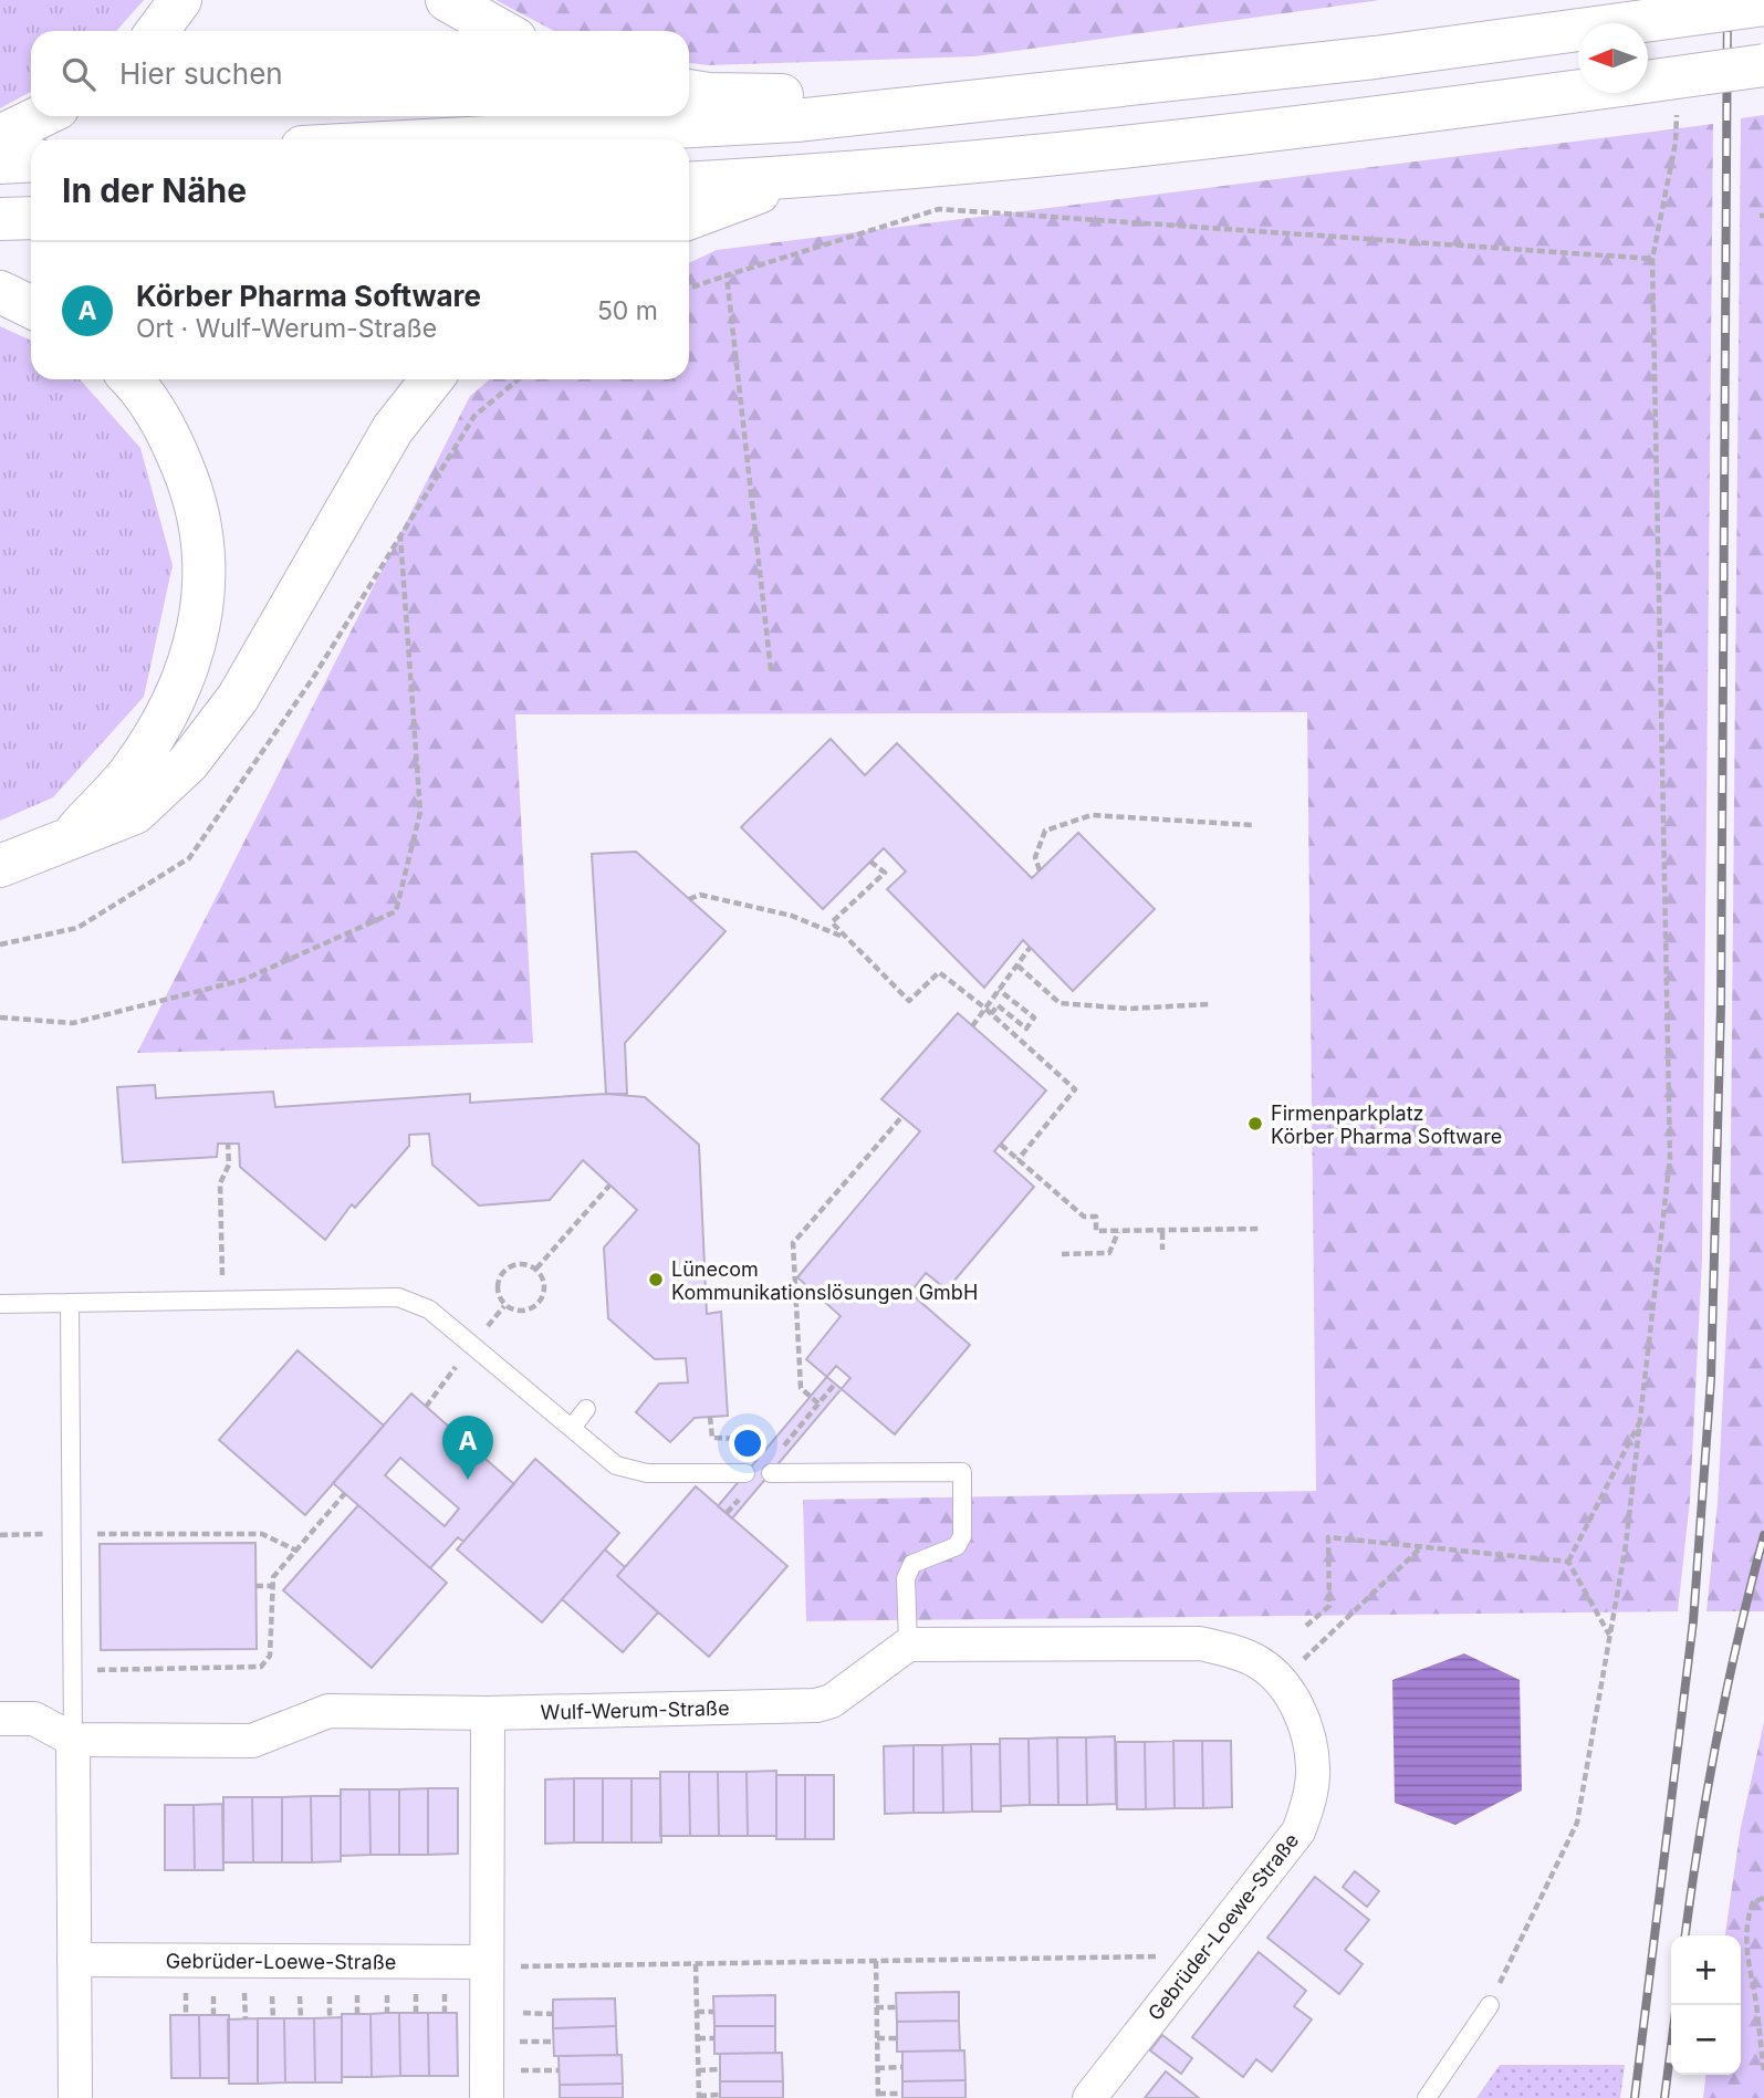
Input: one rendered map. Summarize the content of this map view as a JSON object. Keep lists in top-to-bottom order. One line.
{"streets":{"street":["Wulf-Werum-Straße","Gebrüder-Loewe-Straße"]},"places":["Firmenparkplatz Körber Pharma Software","Lünecom Kommunikationslösungen GmbH"],"north":"left","page":{"search":"Hier suchen","heading":"In der Nähe","list":[{"mark":"A","name":"Körber Pharma Software","note":"Ort · Wulf-Werum-Straße","value":"50 m"}],"pins":"A","map_buttons":["+","−"]}}
